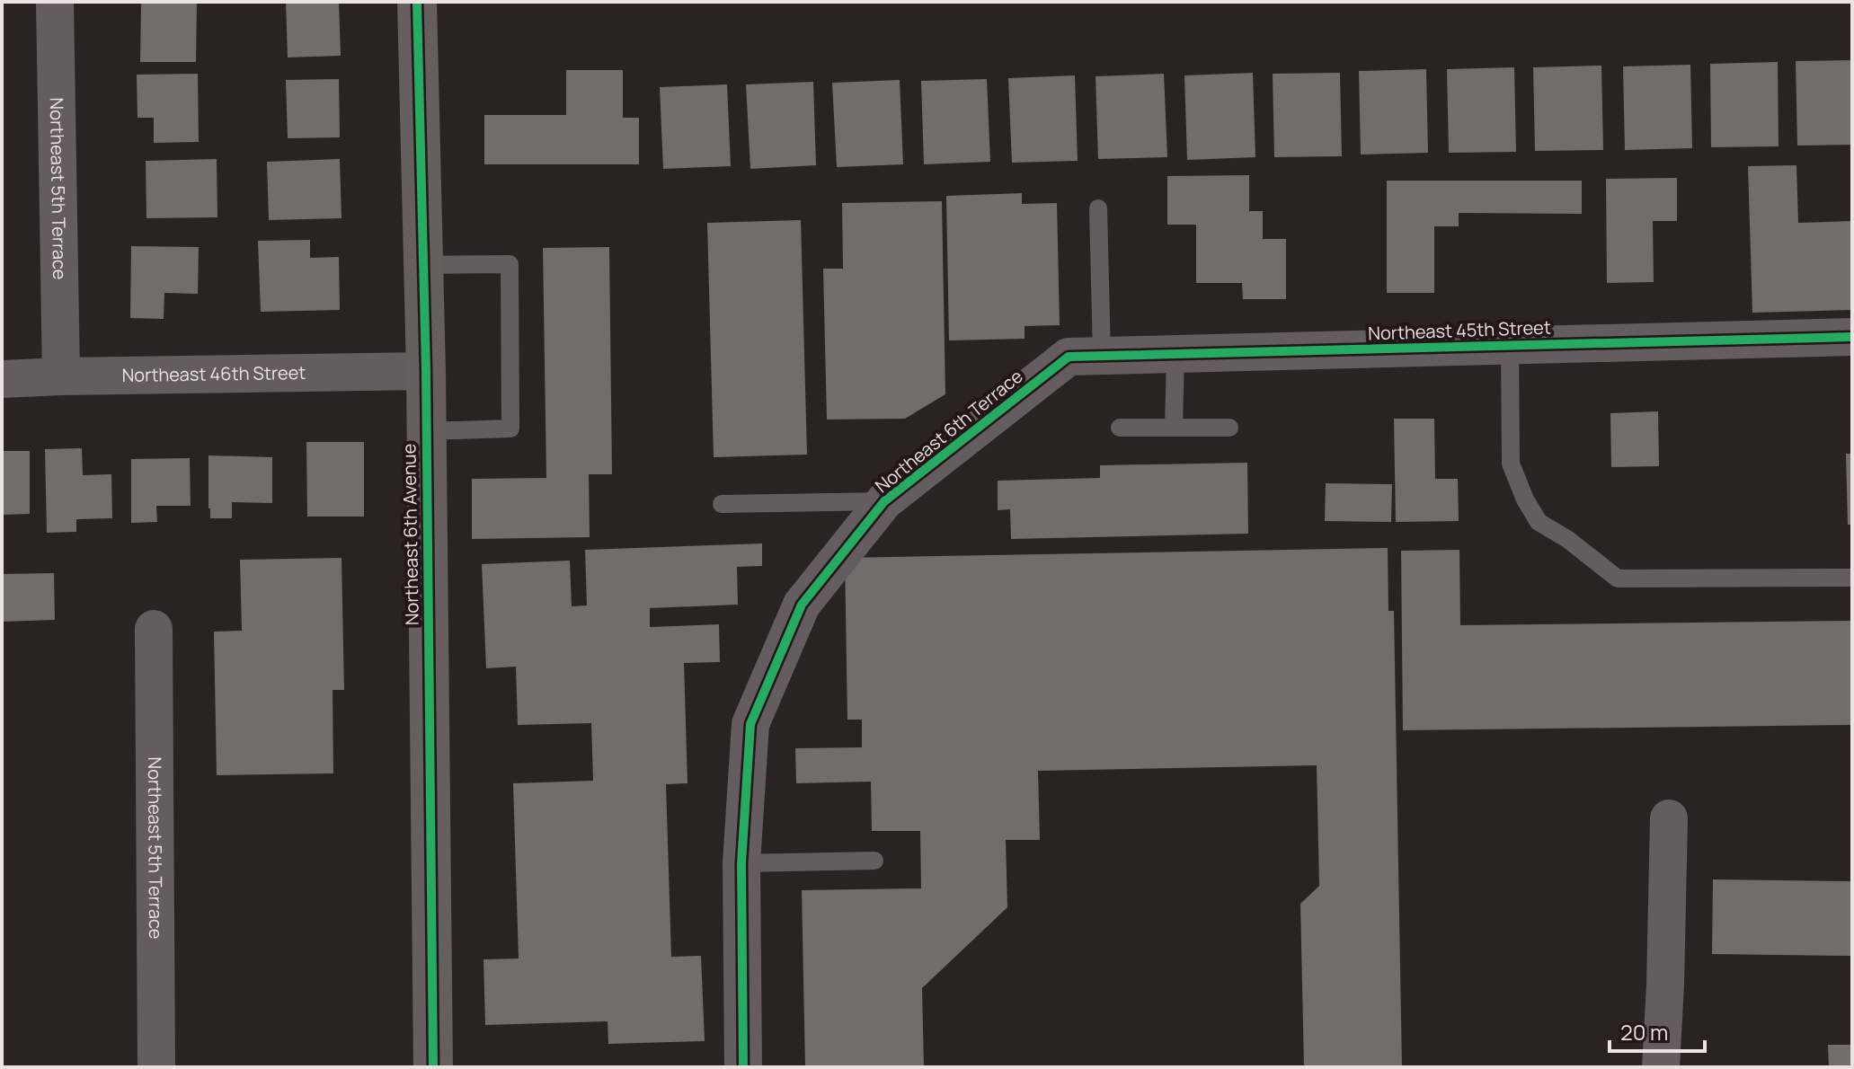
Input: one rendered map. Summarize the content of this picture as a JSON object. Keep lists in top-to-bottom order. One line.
{"streets":{"street":["Northeast 5th Terrace","Northeast 45th Street","Northeast 46th Street","Northeast 6th Terrace","Northeast 6th Avenue"]},"crossings":[["Northeast 5th Terrace","Northeast 46th Street"],["Northeast 45th Street","Northeast 6th Terrace"],["Northeast 46th Street","Northeast 6th Avenue"]],"scale_bar":"20 m"}
